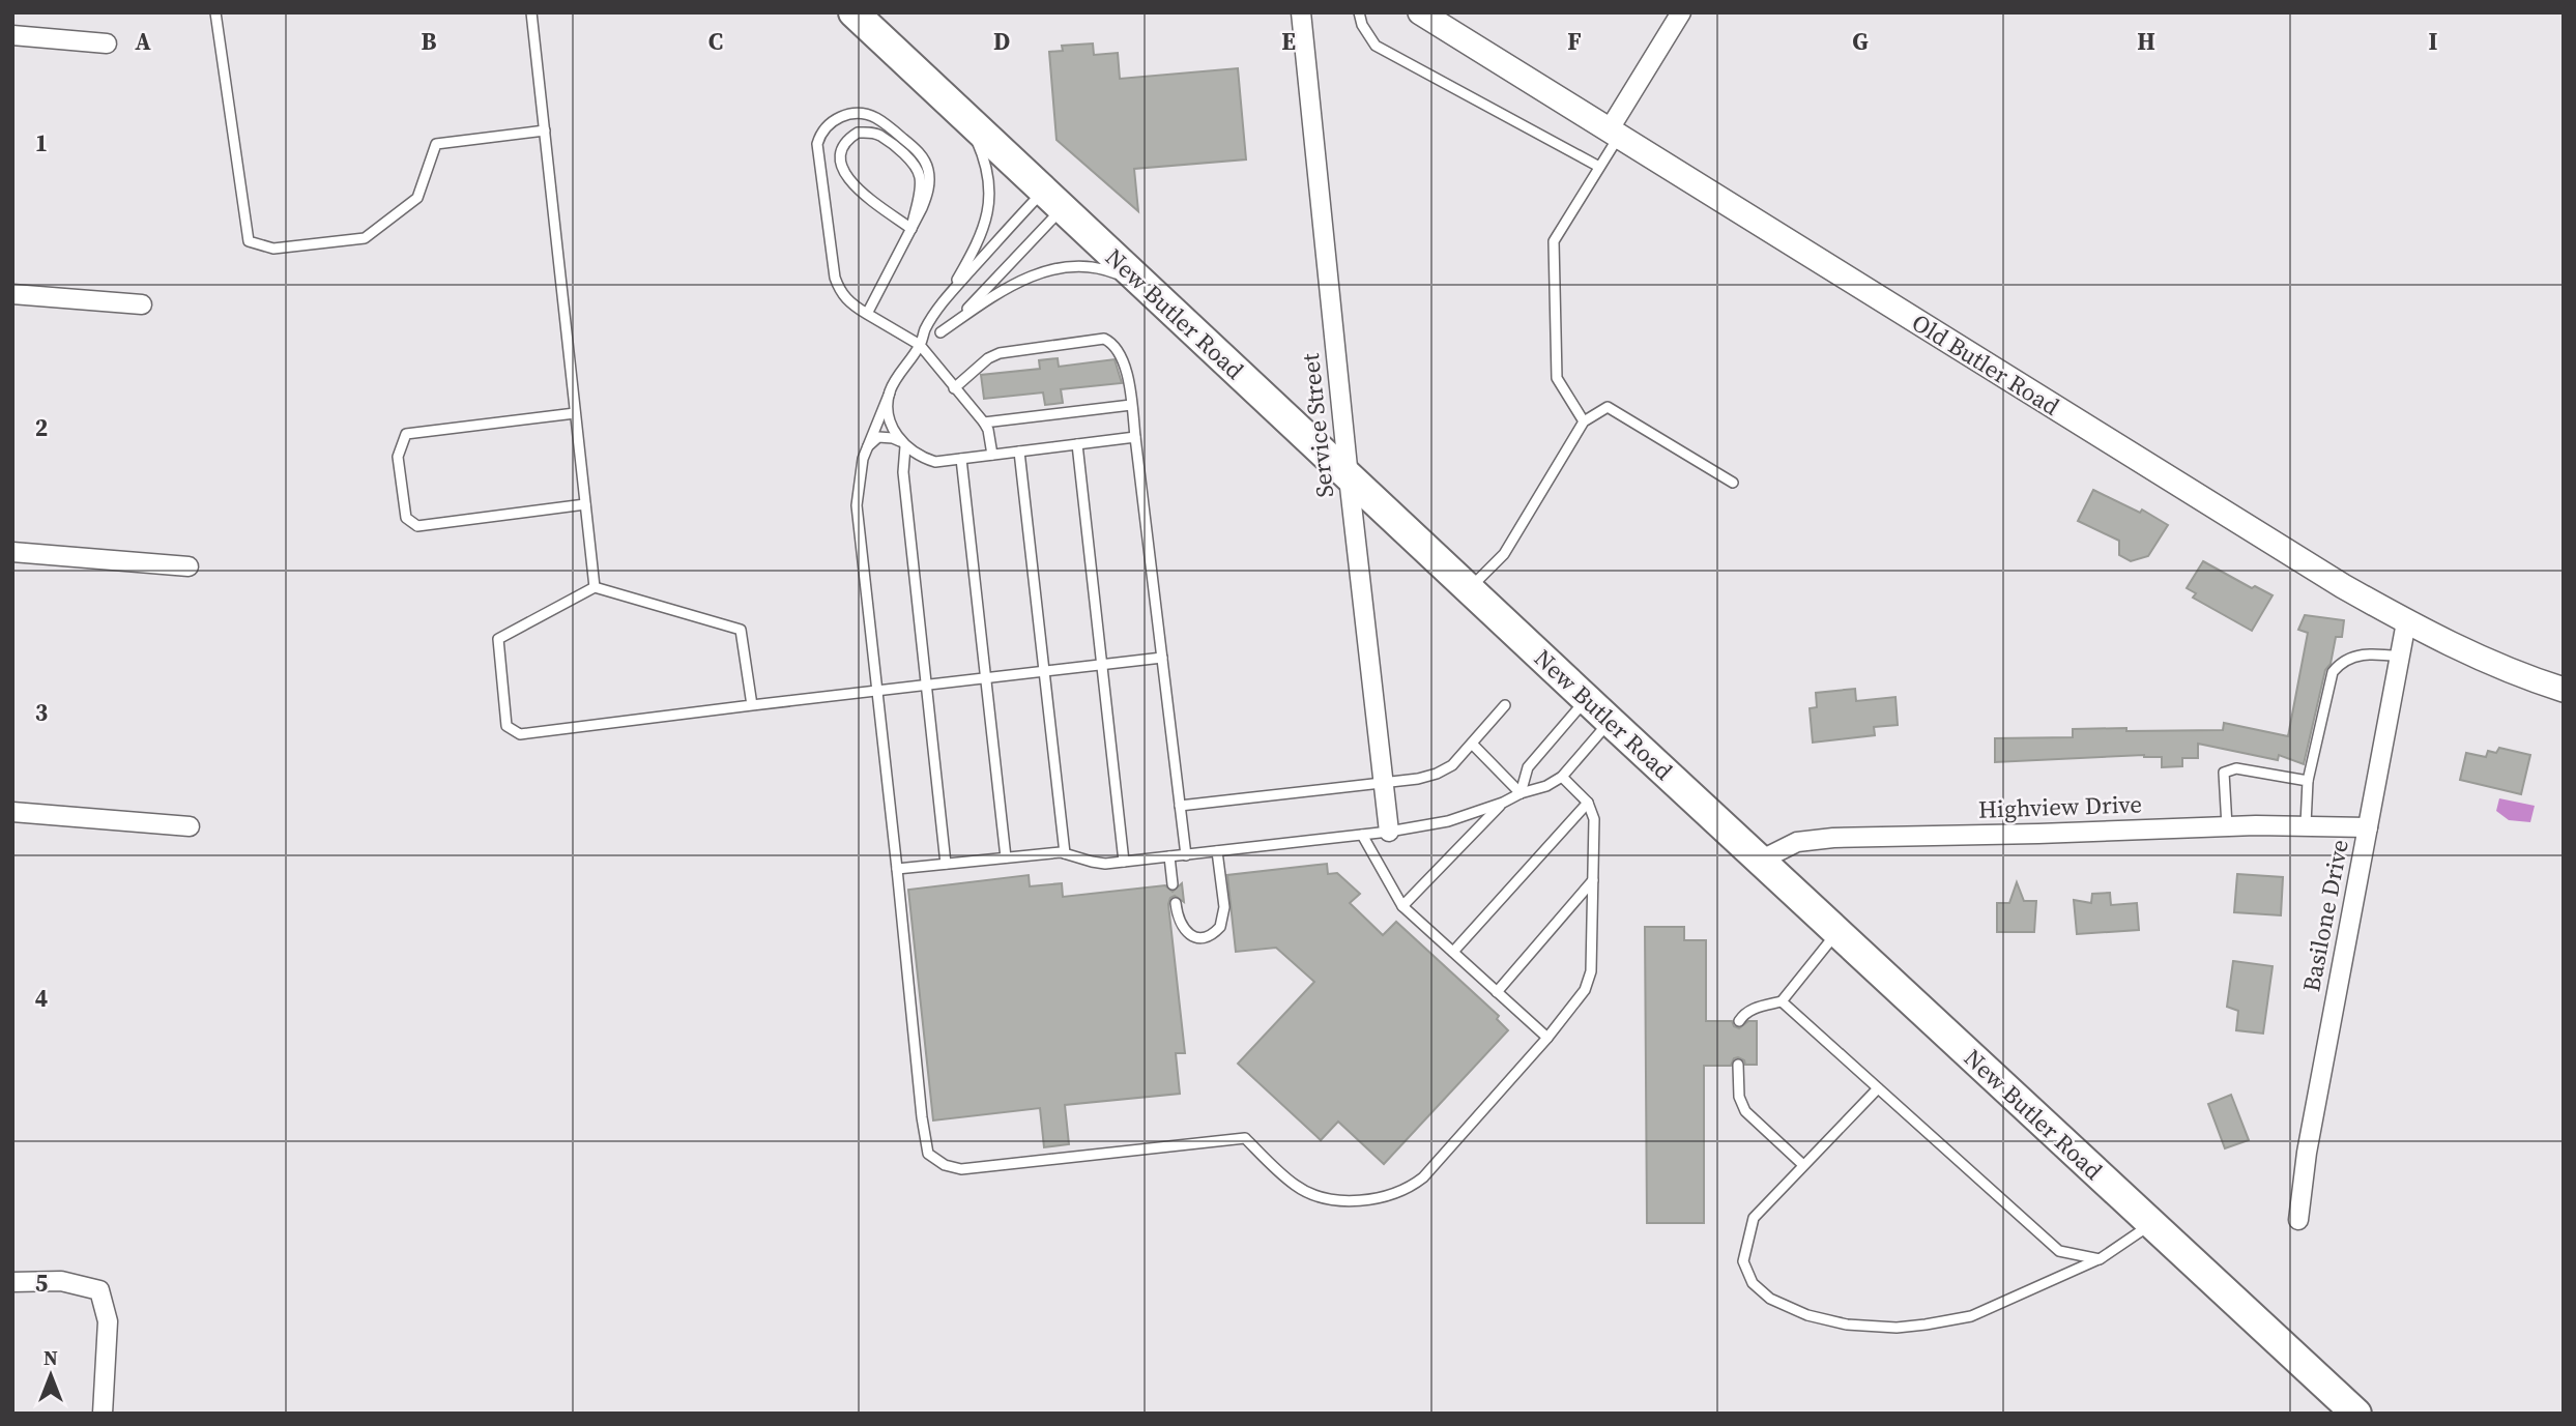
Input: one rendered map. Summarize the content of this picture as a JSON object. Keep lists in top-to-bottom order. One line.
{"streets":{"main road":["New Butler Road"],"street":["Old Butler Road","Service Street","Highview Drive","Basilone Drive"]},"crossings":[["New Butler Road","Service Street"],["New Butler Road","Highview Drive"],["Old Butler Road","Basilone Drive"],["Highview Drive","Basilone Drive"]],"north":"top","grid":{"columns":["A","B","C","D","E","F","G","H","I"],"rows":["1","2","3","4","5"]}}
